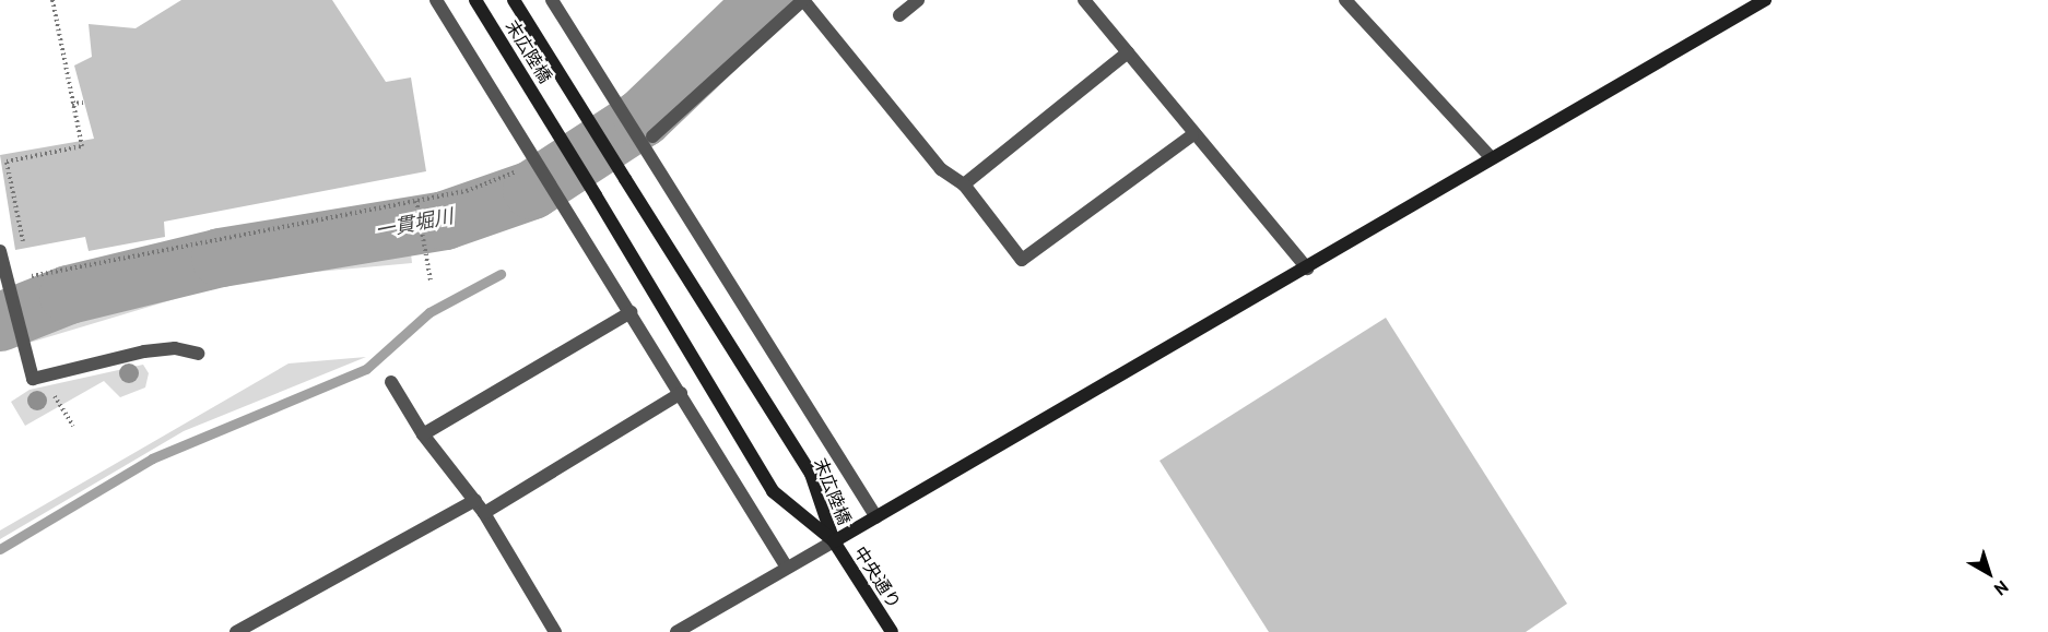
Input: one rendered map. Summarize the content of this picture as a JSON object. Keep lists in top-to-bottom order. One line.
{"streets":{"street":["末広陸橋","中央通り"]},"crossings":[["末広陸橋","中央通り"]],"water":["一貫堀川"],"north":"bottom right"}
